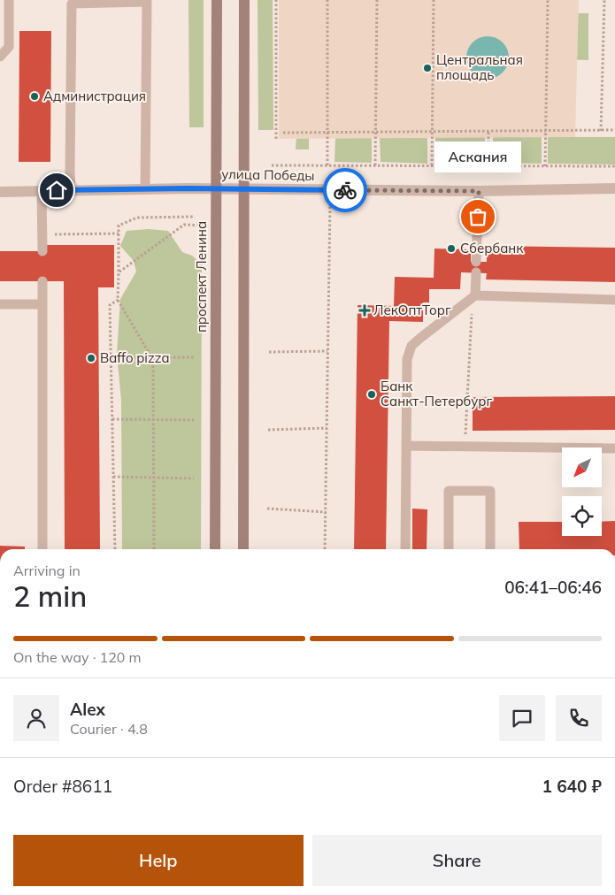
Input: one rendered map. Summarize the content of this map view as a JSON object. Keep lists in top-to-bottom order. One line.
{"streets":{"main road":["проспект Ленина"],"street":["улица Победы"]},"crossings":[["улица Победы","проспект Ленина"]],"places":{"other":["Центральная площадь","Администрация","Аскания","Сбербанк","Baffo pizza","Банк Санкт-Петербург"],"health":["ЛекОптТорг"]},"north":"bottom left","page":{"bubble":"Аскания","heading":["2 min","Arriving in","06:41–06:46"],"panel":["Alex","Courier · 4.8","Order #8611","1 640 ₽"],"bar":"On the way · 120 m","buttons":["Help","Share"]}}
